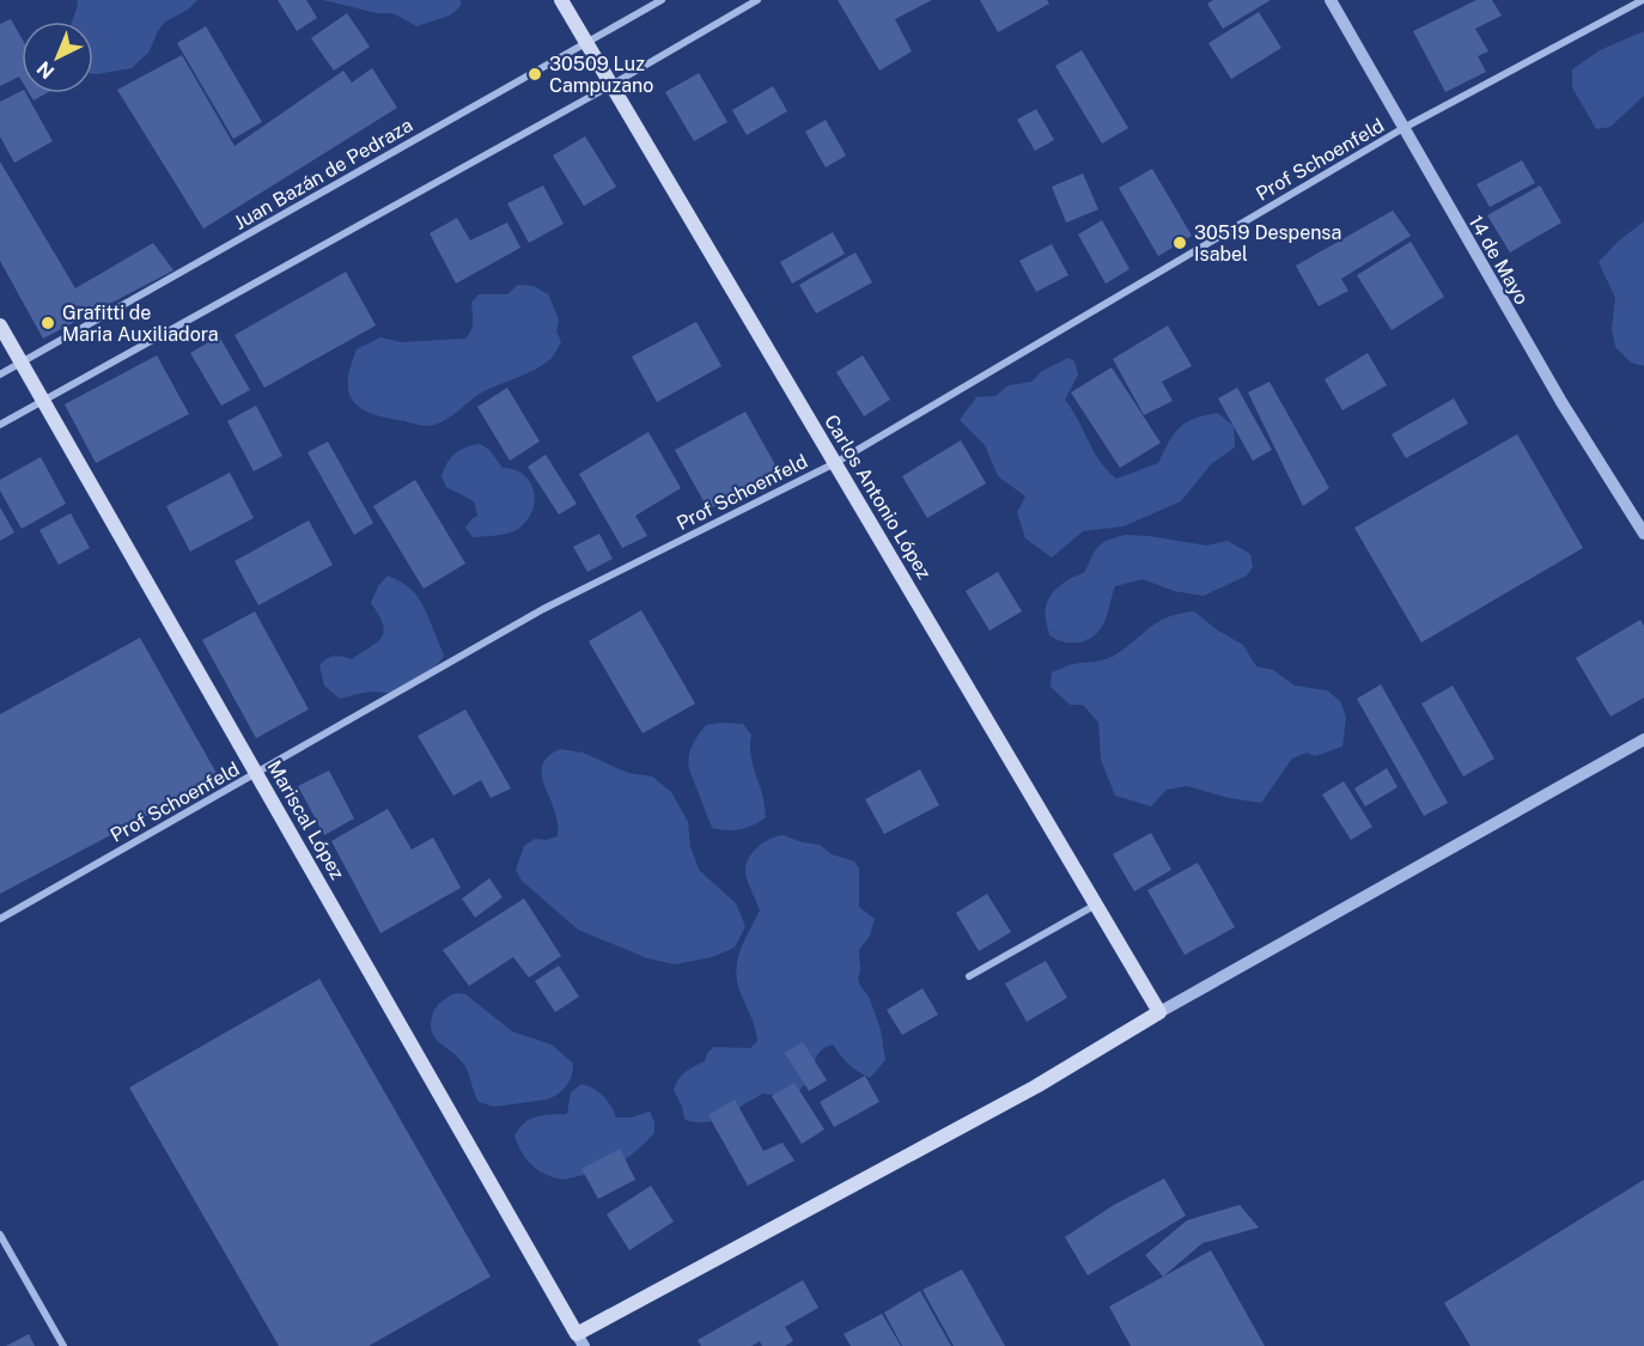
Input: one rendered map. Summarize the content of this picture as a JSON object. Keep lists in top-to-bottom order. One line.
{"streets":{"main road":["Carlos Antonio López","Mariscal López"],"street":["Prof Schoenfeld","Juan Bazán de Pedraza","14 de Mayo"]},"crossings":[["Prof Schoenfeld","14 de Mayo"],["Prof Schoenfeld","Carlos Antonio López"],["Prof Schoenfeld","Mariscal López"],["Juan Bazán de Pedraza","Carlos Antonio López"],["Juan Bazán de Pedraza","Mariscal López"]],"places":["30509 Luz Campuzano","30519 Despensa Isabel","Grafitti de Maria Auxiliadora"],"north":"bottom left"}
